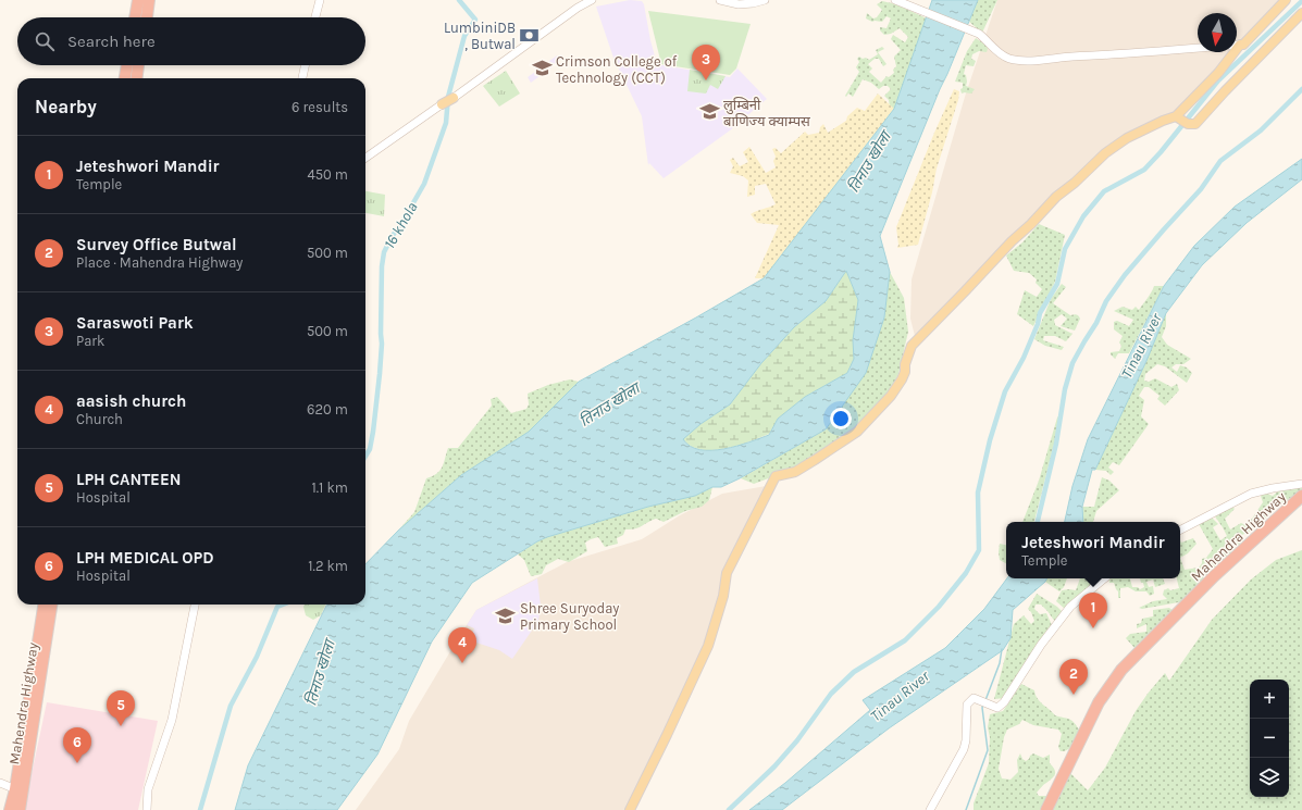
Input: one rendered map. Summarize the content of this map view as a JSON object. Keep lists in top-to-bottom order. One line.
{"streets":{"highway":["Mahendra Highway"]},"water":["तिनाउ खोला","16 khola","Tinau River"],"places":{"bank":["LumbiniDB , Butwal"],"school or university":["Crimson College of Technology (CCT)","लुम्बिनी बाणिज्य क्याम्पस","Shree Suryoday Primary School"]},"north":"bottom","page":{"search":"Search here","pins":["3","1","4","2","5","6"],"heading":["Nearby","6 results"],"list":[{"mark":"1","name":"Jeteshwori Mandir","note":"Temple","value":"450 m"},{"mark":"2","name":"Survey Office Butwal","note":"Place · Mahendra Highway","value":"500 m"},{"mark":"3","name":"Saraswoti Park","note":"Park","value":"500 m"},{"mark":"4","name":"aasish church","note":"Church","value":"620 m"},{"mark":"5","name":"LPH CANTEEN","note":"Hospital","value":"1.1 km"},{"mark":"6","name":"LPH MEDICAL OPD","note":"Hospital","value":"1.2 km"}],"popup":["Jeteshwori Mandir","Temple"],"map_buttons":["+","−"]}}
